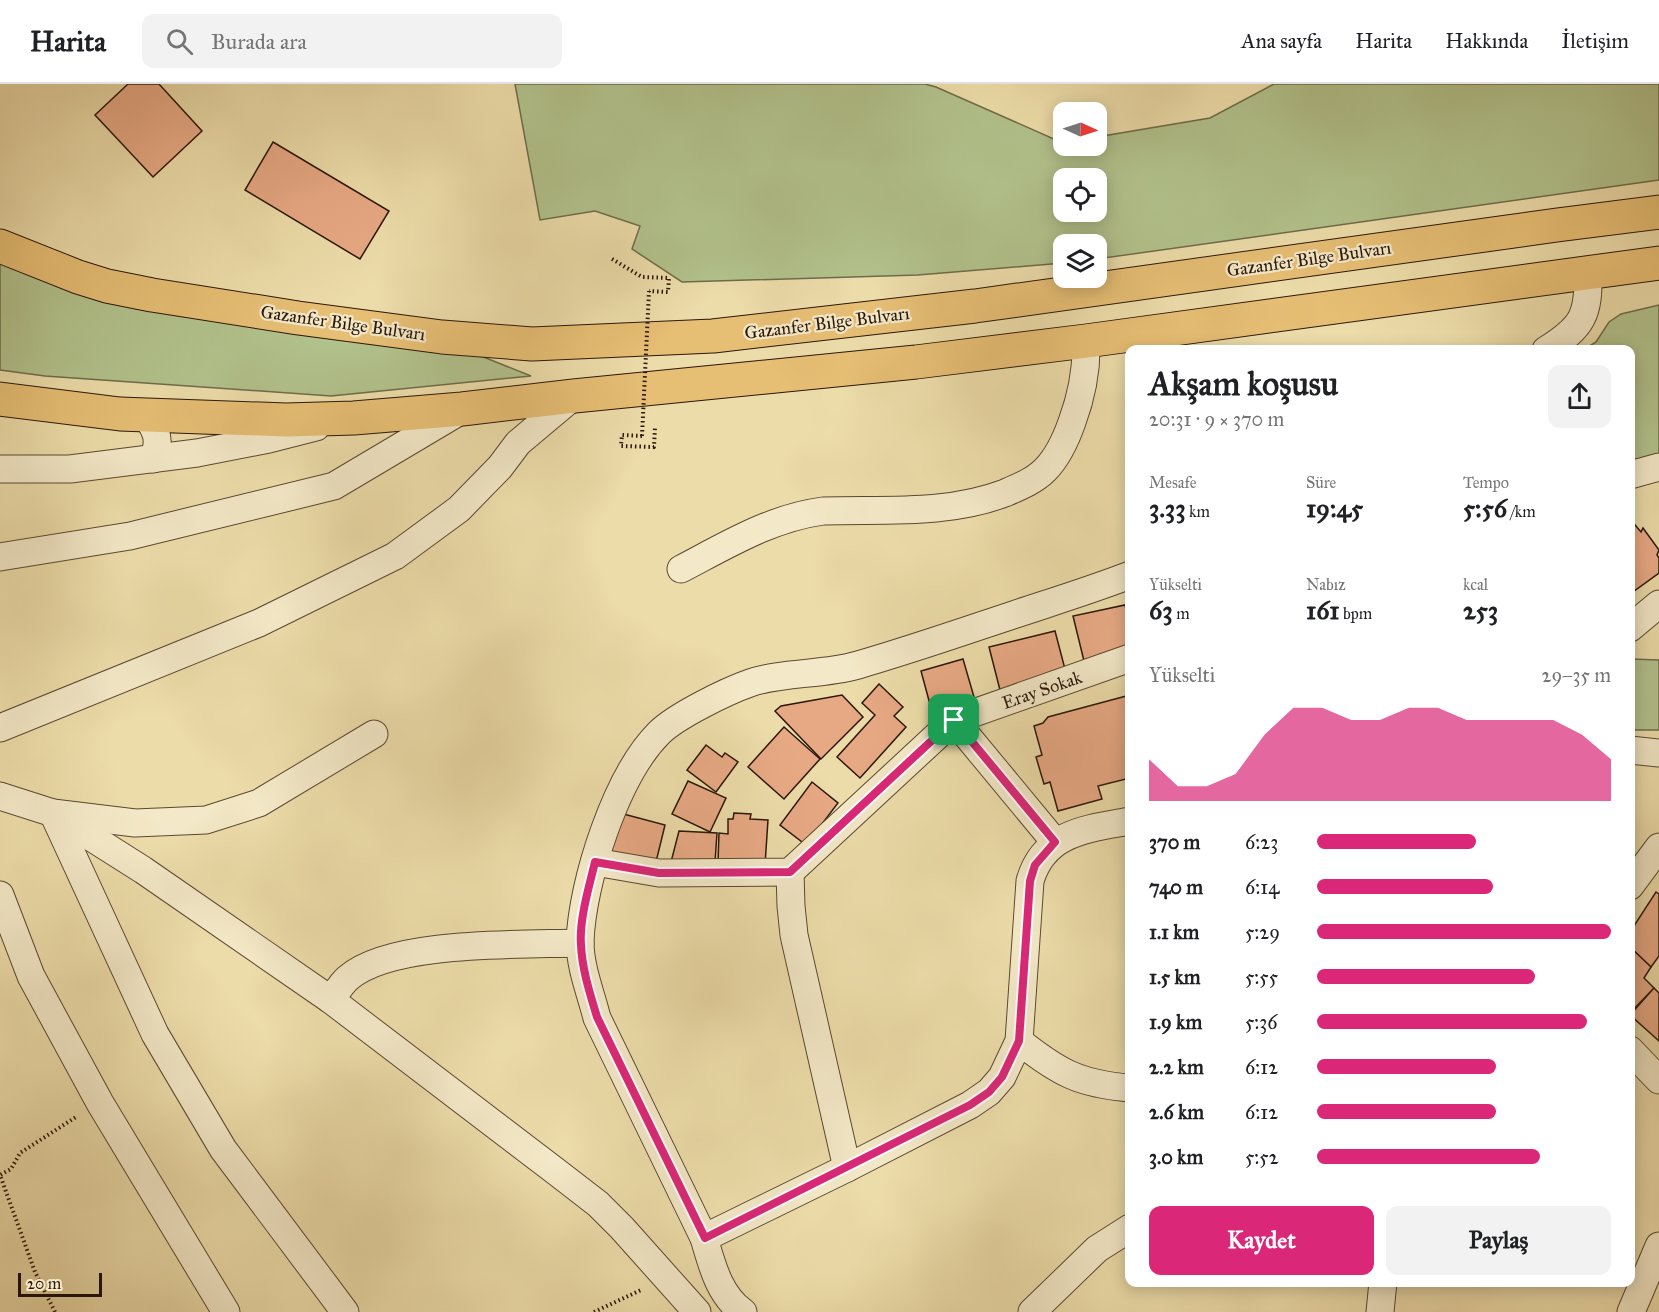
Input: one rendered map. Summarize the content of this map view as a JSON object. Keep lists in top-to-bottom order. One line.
{"streets":{"main road":["Gazanfer Bilge Bulvarı"],"street":["Eray Sokak"]},"scale_bar":"20 m","north":"right","page":{"header":"Harita","search":"Burada ara","nav":["Ana sayfa","Harita","Hakkında","İletişim"],"heading":["Akşam koşusu","20:31 · 9 × 370 m"],"stats":[["Mesafe","3.33 km"],["Süre","19:45"],["Tempo","5:56 /km"],["Yükselti","63 m"],["Nabız","161 bpm"],["kcal","253"]],"chart":["Yükselti","29–35 m"],"list":[{"name":"370 m","note":"6:23"},{"name":"740 m","note":"6:14"},{"name":"1.1 km","note":"5:29"},{"name":"1.5 km","note":"5:55"},{"name":"1.9 km","note":"5:36"},{"name":"2.2 km","note":"6:12"},{"name":"2.6 km","note":"6:12"},{"name":"3.0 km","note":"5:52"}],"buttons":["Kaydet","Paylaş"],"scale":"20 m"}}
